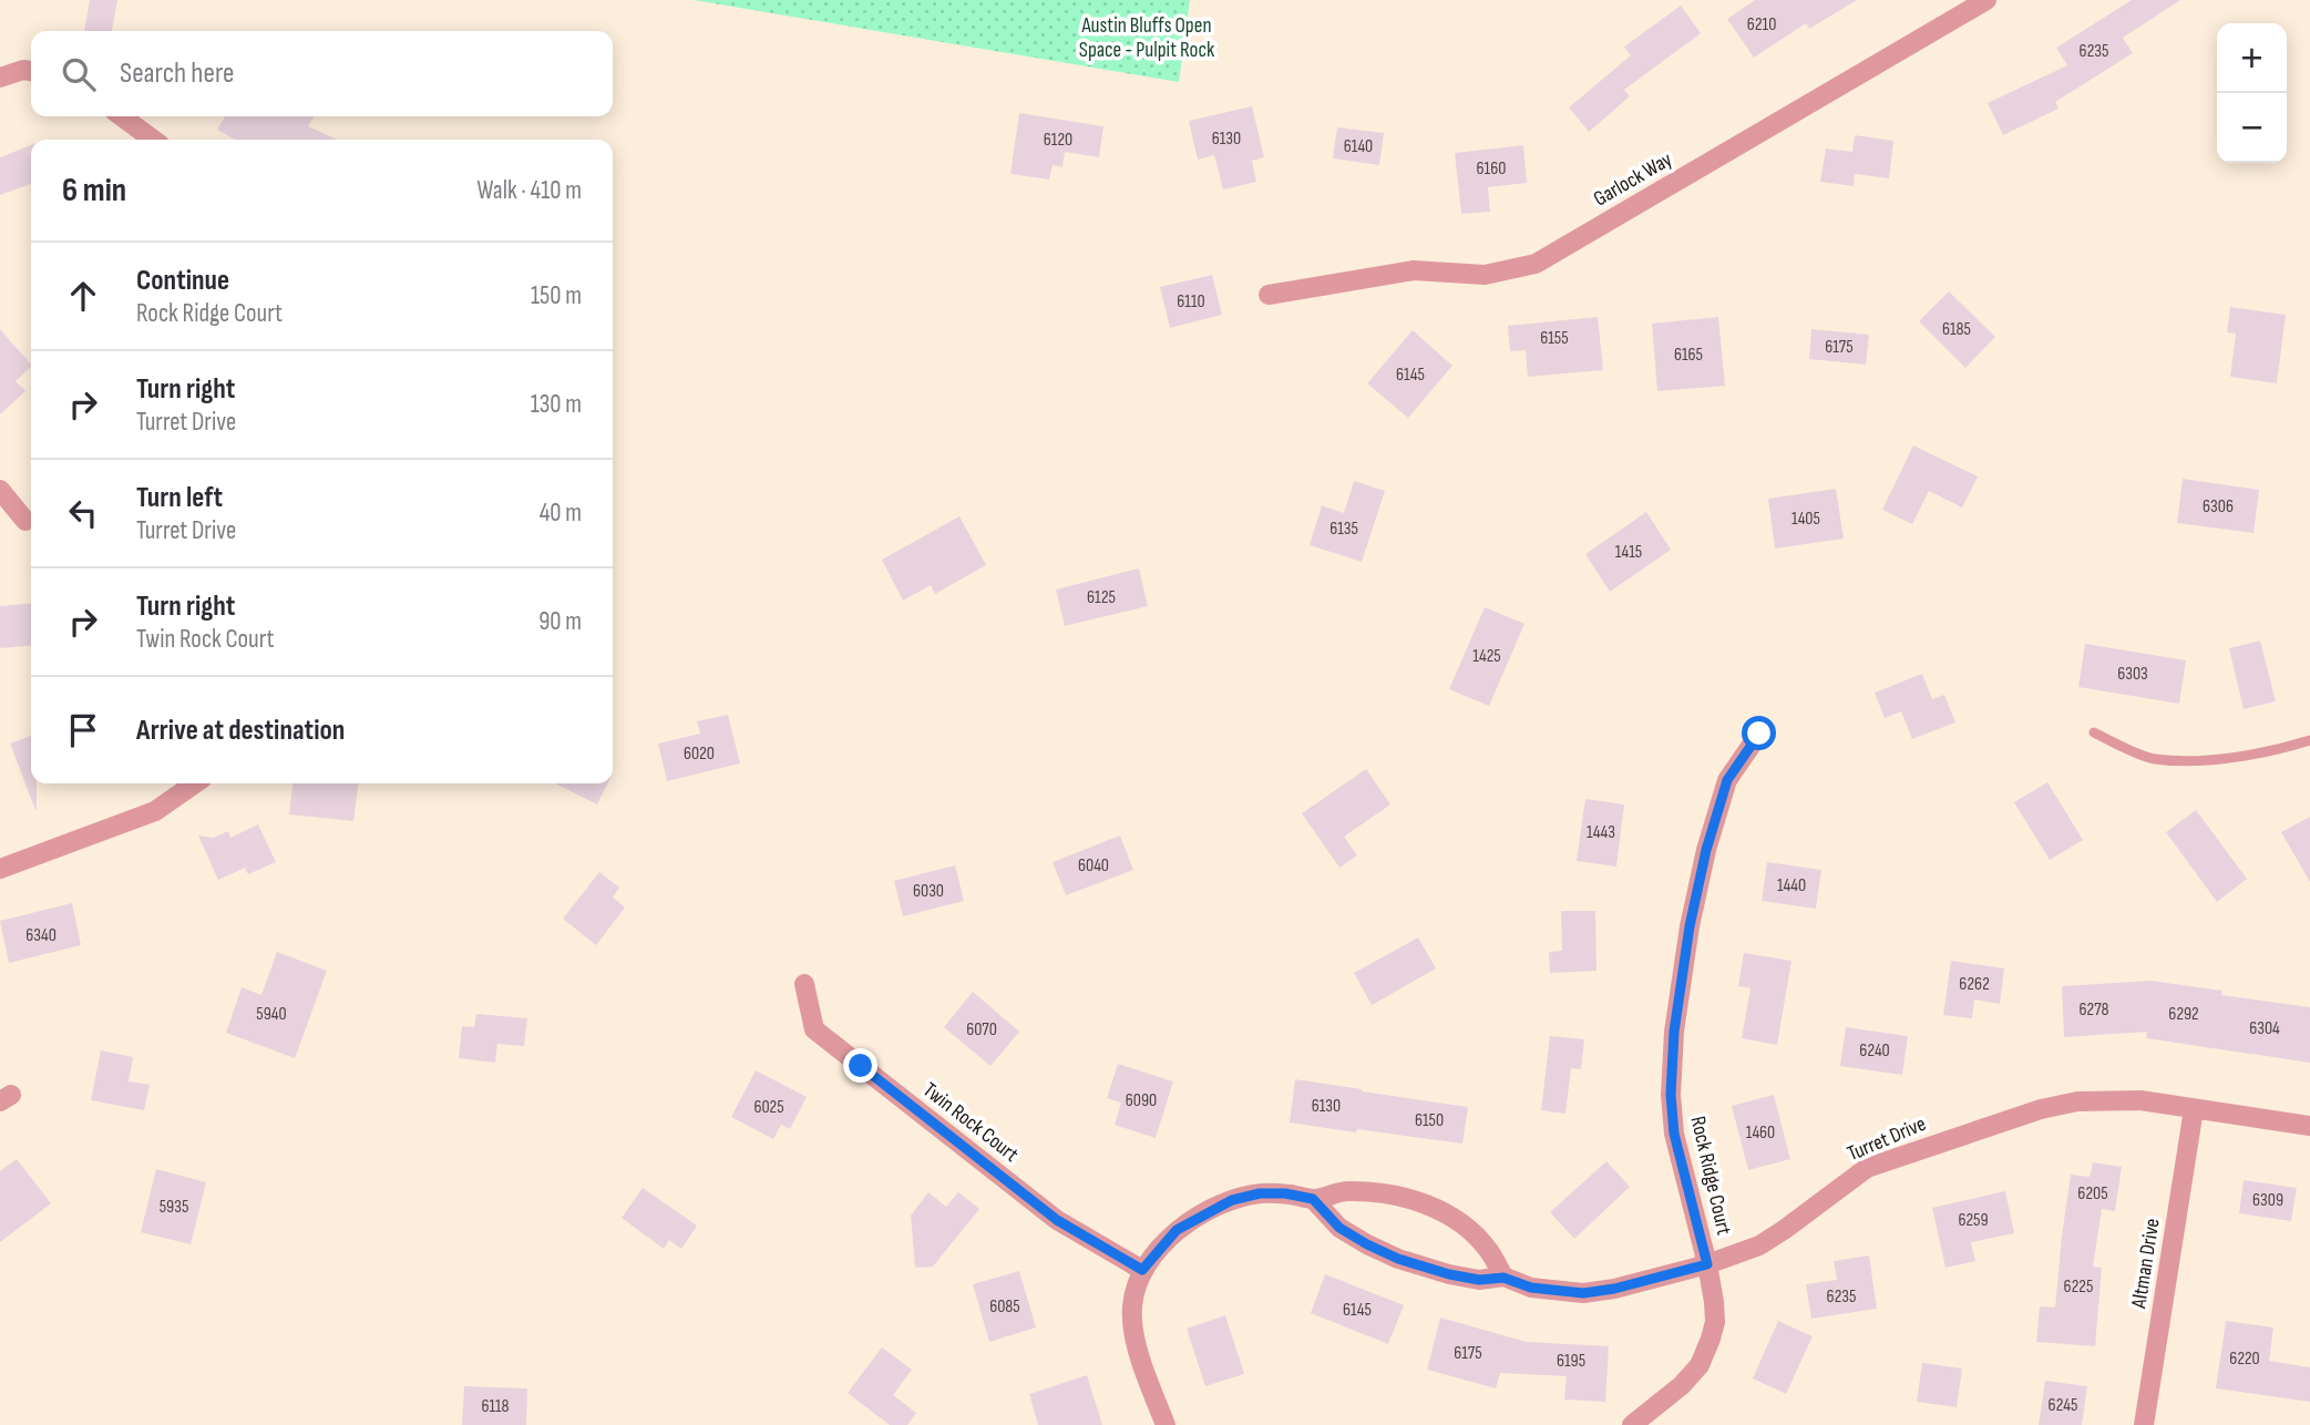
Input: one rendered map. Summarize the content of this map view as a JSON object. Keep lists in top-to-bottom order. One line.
{"streets":{"street":["Garlock Way","Twin Rock Court","Turret Drive","Rock Ridge Court","Altman Drive"]},"crossings":[["Turret Drive","Rock Ridge Court"],["Turret Drive","Altman Drive"]],"parks":["Austin Bluffs Open Space - Pulpit Rock"],"house_numbers":["6210","6235","6130","6120","6140","6160","6110","6185","6155","6175","6165","6145","6306","1405","6135","1415","6125","1425","6303","6020","1443","6040","1440","6030","6340","6262","6278","5940","6292","6304","6070","6240","6090","6130","6025","6150","1460","6205","6309","5935","6259","6225","6235","6085","6145","6175","6220","6195","6245","6118"],"page":{"map_buttons":["+","−"],"search":"Search here","heading":["6 min","Walk · 410 m"],"list":[["Continue","Rock Ridge Court","150 m"],["Turn right","Turret Drive","130 m"],["Turn left","Turret Drive","40 m"],["Turn right","Twin Rock Court","90 m"],"Arrive at destination"]}}
